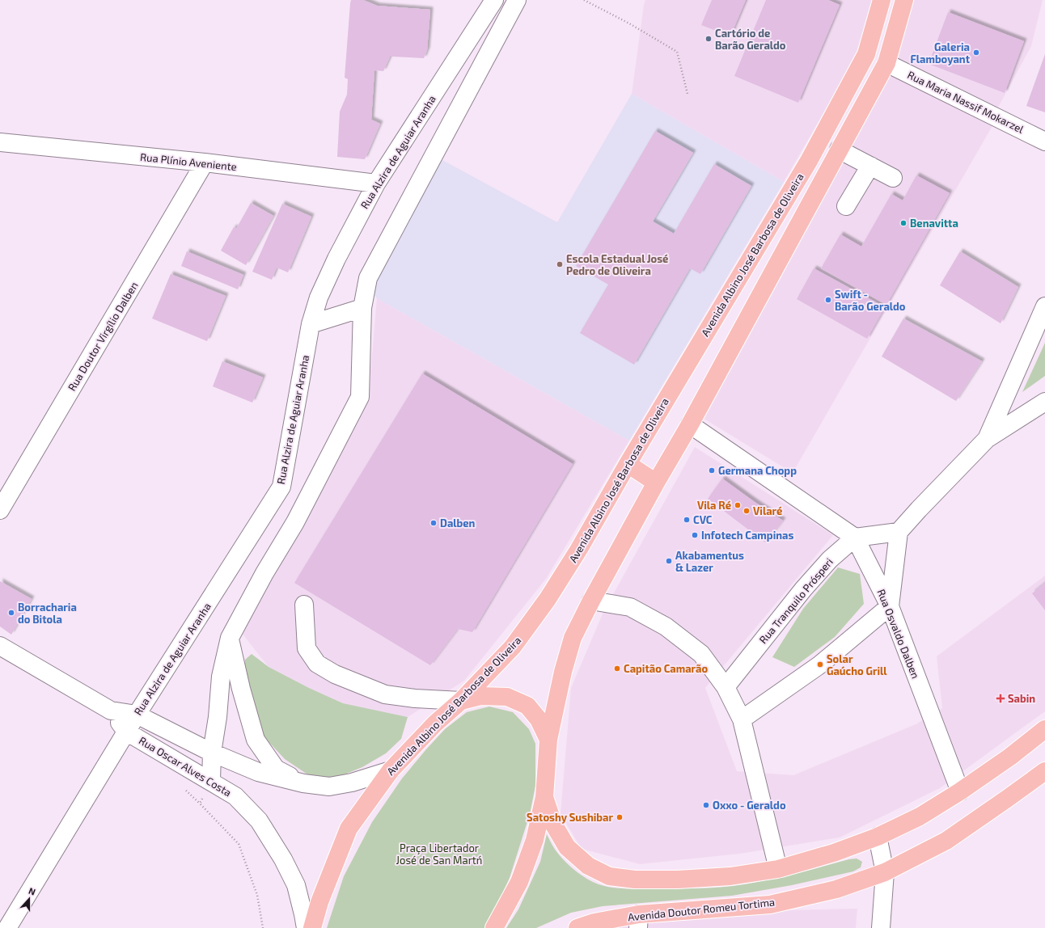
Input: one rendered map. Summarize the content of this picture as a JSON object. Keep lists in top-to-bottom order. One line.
{"streets":{"main road":["Avenida Albino José Barbosa de Oliveira","Avenida Doutor Romeu Tortima"],"street":["Rua Maria Nassif Mokarzel","Rua Alzira de Aguiar Aranha","Rua Plínio Aveniente","Rua Doutor Virgílio Dalben","Rua Tranquilo Prósperi","Rua Osvaldo Dalben","Rua Oscar Alves Costa"]},"crossings":[["Rua Alzira de Aguiar Aranha","Rua Plínio Aveniente"],["Rua Alzira de Aguiar Aranha","Rua Oscar Alves Costa"],["Rua Plínio Aveniente","Rua Doutor Virgílio Dalben"],["Avenida Albino José Barbosa de Oliveira","Rua Oscar Alves Costa"],["Rua Tranquilo Prósperi","Rua Osvaldo Dalben"]],"parks":["Praça Libertador José de San Martń"],"places":{"other":["Cartório de Barão Geraldo","Galeria Flamboyant","Benavitta","Escola Estadual José Pedro de Oliveira","Swift - Barão Geraldo","Germana Chopp","Vila Ré","Vilaré","CVC","Dalben","Infotech Campinas","Akabamentus & Lazer","Borracharia do Bitola","Solar Gaúcho Grill","Capitão Camarão","Oxxo - Geraldo","Satoshy Sushibar"],"health":["Sabin"]},"north":"top"}
